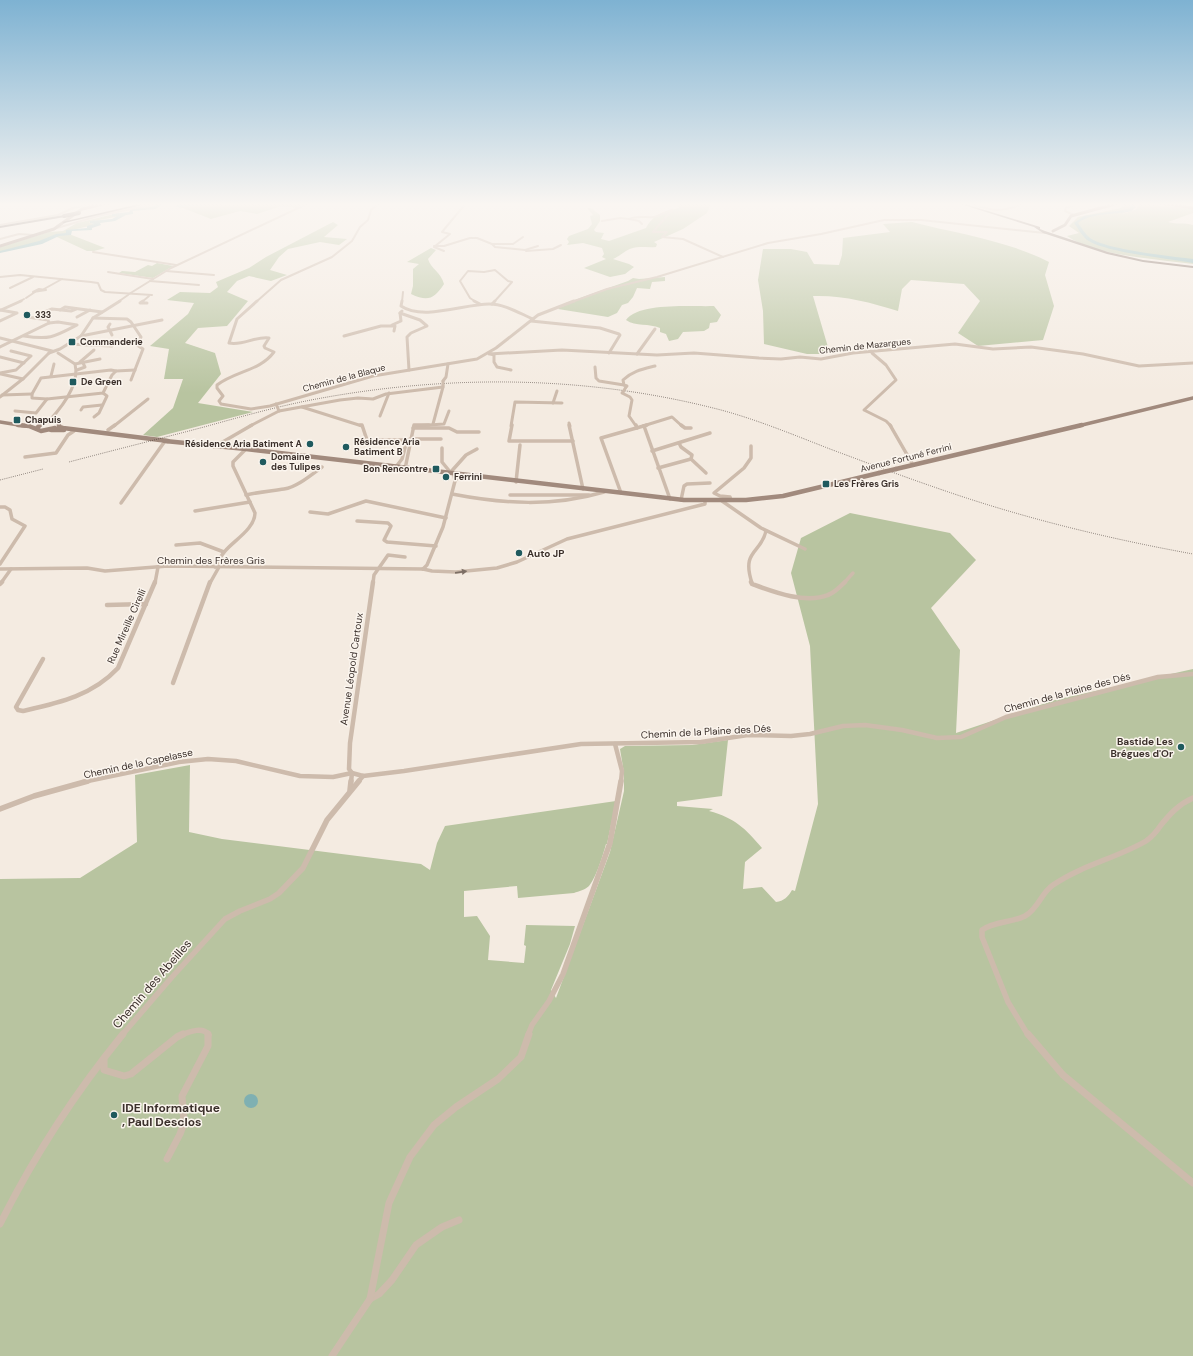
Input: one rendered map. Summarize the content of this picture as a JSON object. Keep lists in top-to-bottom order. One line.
{"streets":{"main road":["Avenue Fortuné Ferrini"],"street":["Chemin de Mazargues","Chemin de la Blaque","Chemin des Frères Gris","Rue Mireille Cirelli","Avenue Léopold Cartoux","Chemin de la Plaine des Dés","Chemin de la Capelasse","Chemin des Abeilles"]},"crossings":[["Chemin de Mazargues","Chemin de la Blaque"],["Avenue Fortuné Ferrini","Chemin des Frères Gris"],["Chemin des Frères Gris","Rue Mireille Cirelli"],["Chemin des Frères Gris","Avenue Léopold Cartoux"],["Avenue Léopold Cartoux","Chemin de la Capelasse"],["Chemin de la Plaine des Dés","Chemin des Abeilles"]],"one_way":["Chemin des Frères Gris"],"places":{"other":["333","Résidence Aria Batiment A","Résidence Aria Batiment B","Domaine des Tulipes","Ferrini","Auto JP","Bastide Les Brégues d'Or","IDE Informatique , Paul Desclos"],"transit":["Commanderie","De Green","Chapuis","Bon Rencontre","Les Frères Gris"]}}
